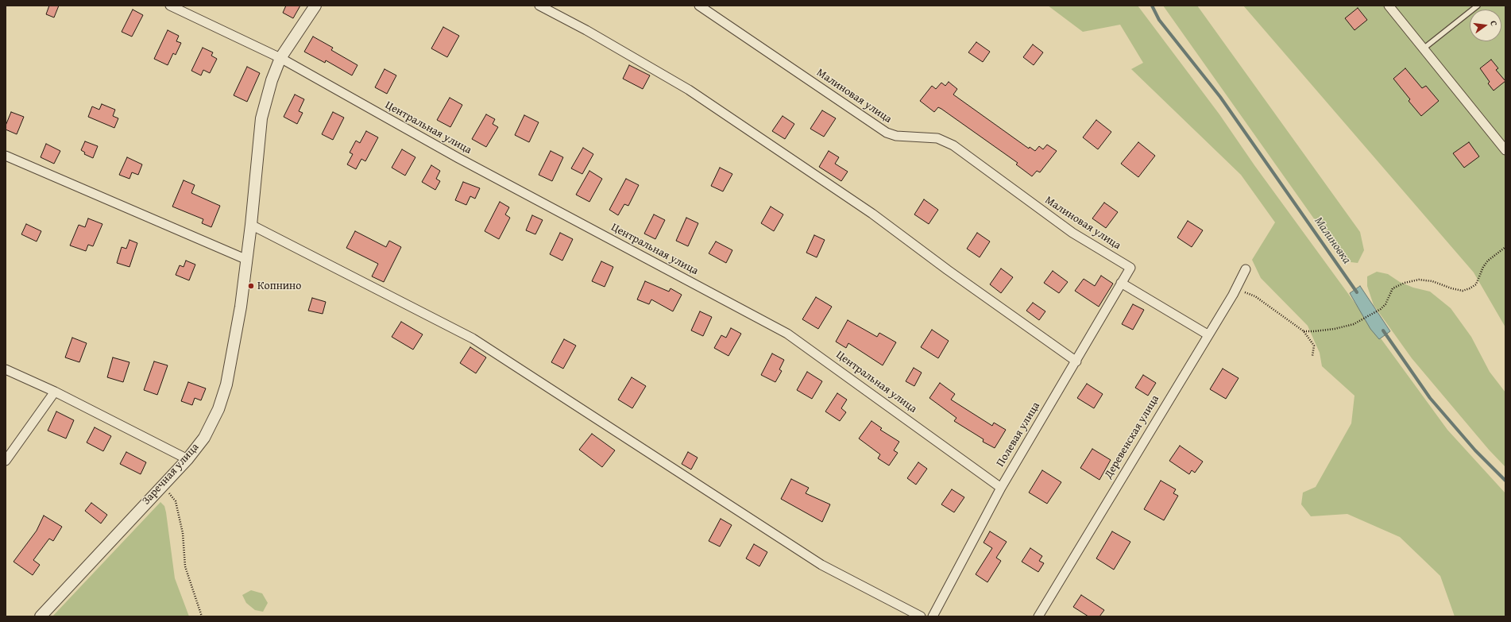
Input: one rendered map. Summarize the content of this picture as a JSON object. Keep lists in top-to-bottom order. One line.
{"streets":{"street":["Малиновая улица","Центральная улица","Полевая улица","Деревенская улица","Заречная улица"]},"crossings":[["Малиновая улица","Полевая улица"],["Центральная улица","Полевая улица"],["Центральная улица","Заречная улица"]],"water":["Малиновка"],"places":["Копнино"],"north":"right"}
